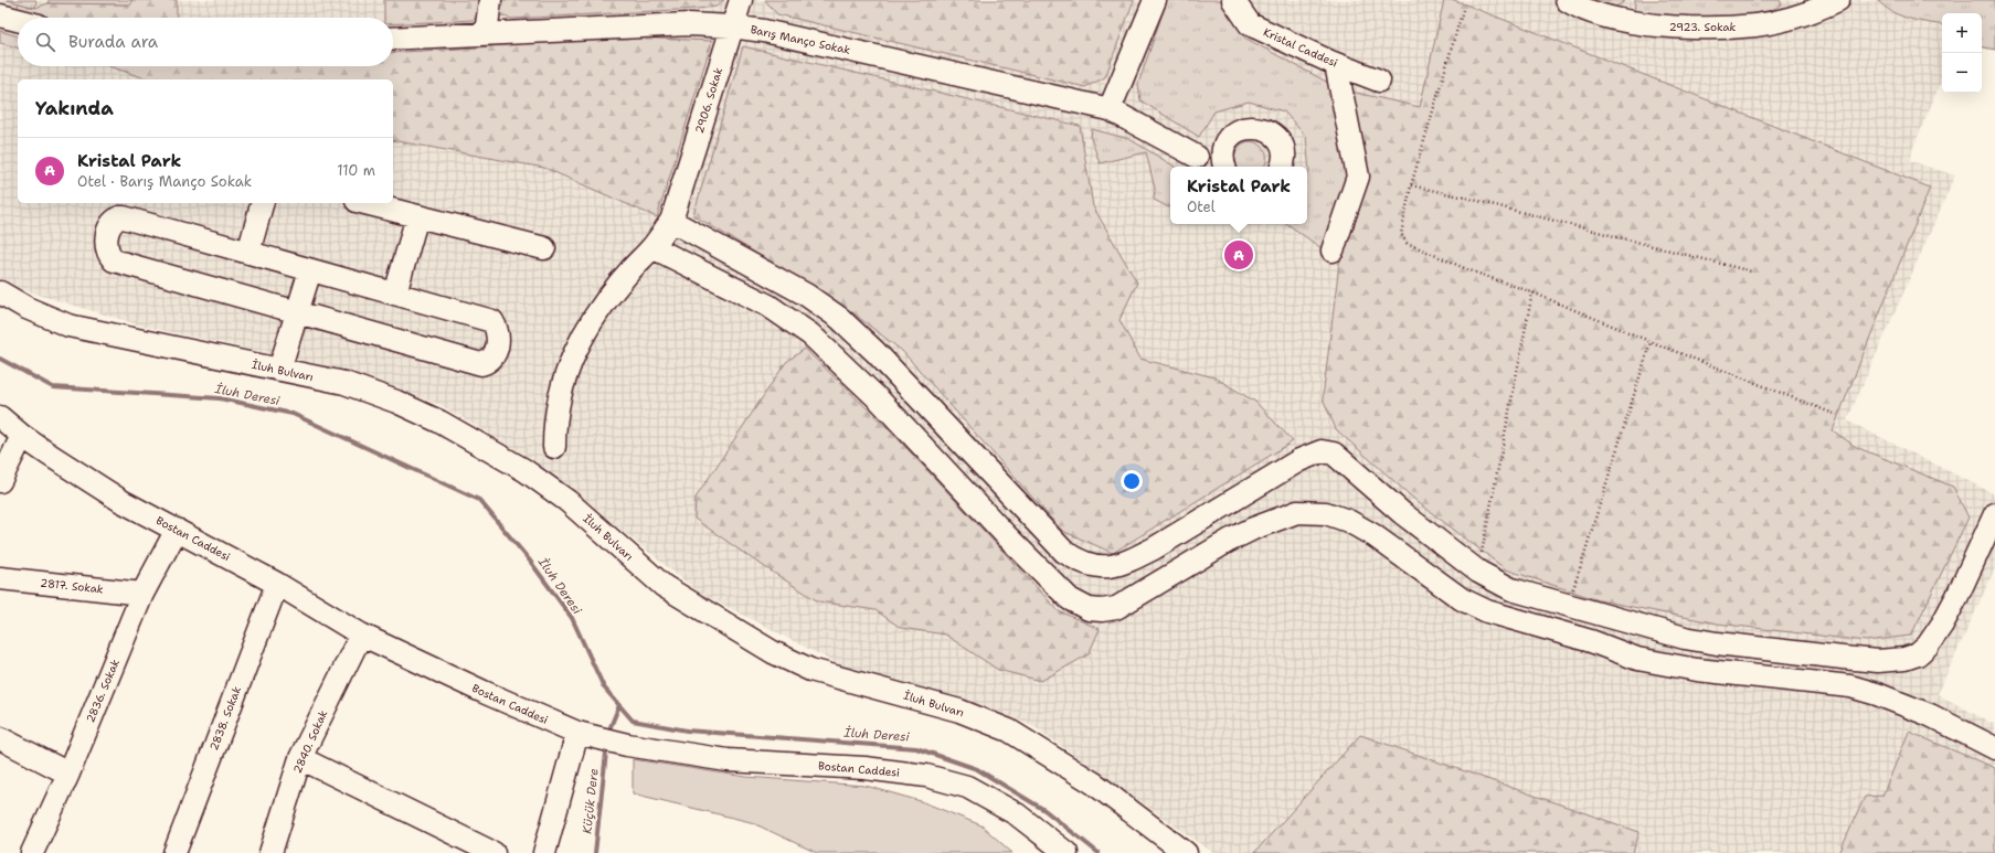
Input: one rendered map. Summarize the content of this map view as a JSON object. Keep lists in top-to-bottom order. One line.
{"streets":{"street":["2923. Sokak","Barış Manço Sokak","Kristal Caddesi","2906. Sokak","İluh Bulvarı","Bostan Caddesi","2817. Sokak","2836. Sokak","2838. Sokak","2840. Sokak"]},"crossings":[["Barış Manço Sokak","2906. Sokak"],["Bostan Caddesi","2836. Sokak"],["Bostan Caddesi","2838. Sokak"],["Bostan Caddesi","2840. Sokak"],["2817. Sokak","2836. Sokak"]],"water":["İluh Deresi","Küçük Dere"],"page":{"map_buttons":["+","−"],"search":"Burada ara","heading":"Yakında","list":[{"mark":"A","name":"Kristal Park","note":"Otel · Barış Manço Sokak","value":"110 m"}],"popup":["Kristal Park","Otel"],"pins":"A"}}
